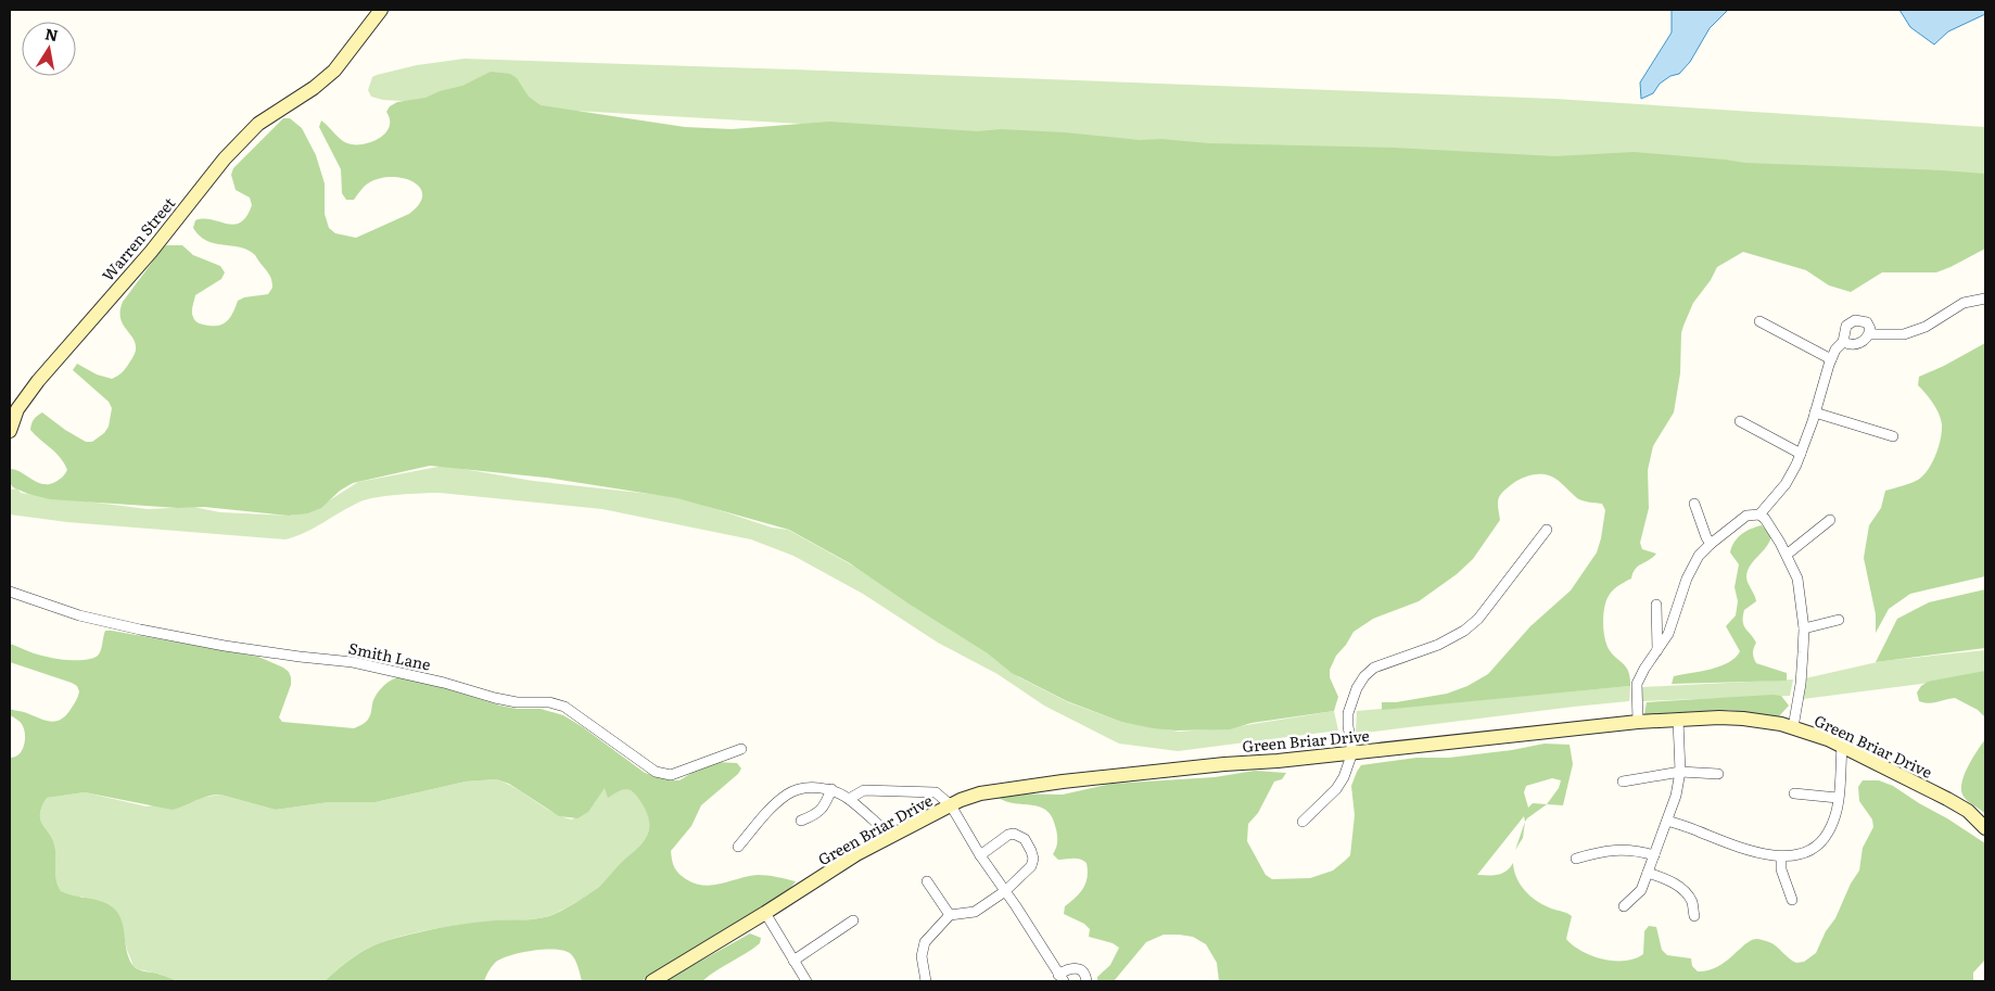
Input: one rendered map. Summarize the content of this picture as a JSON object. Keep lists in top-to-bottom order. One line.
{"streets":{"street":["Warren Street","Smith Lane","Green Briar Drive"]},"north":"top"}
